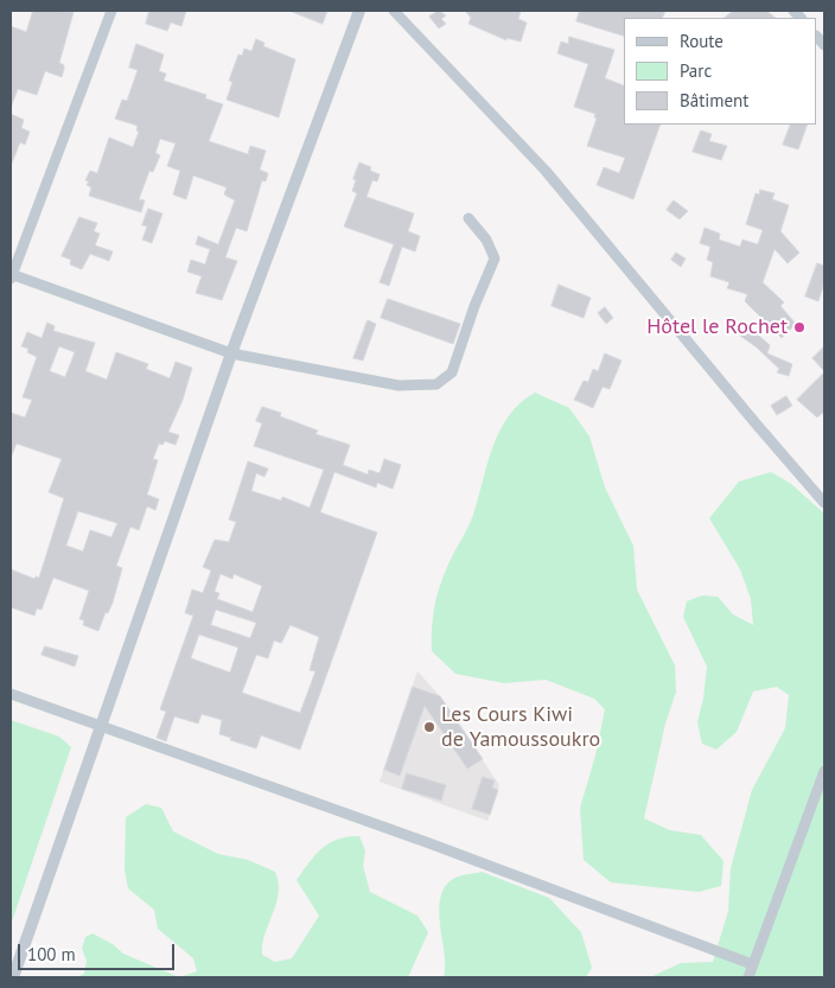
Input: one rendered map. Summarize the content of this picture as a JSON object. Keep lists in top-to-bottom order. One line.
{"places":["Hôtel le Rochet","Les Cours Kiwi de Yamoussoukro"],"legend":["Route","Parc","Bâtiment"],"scale_bar":"100 m"}
